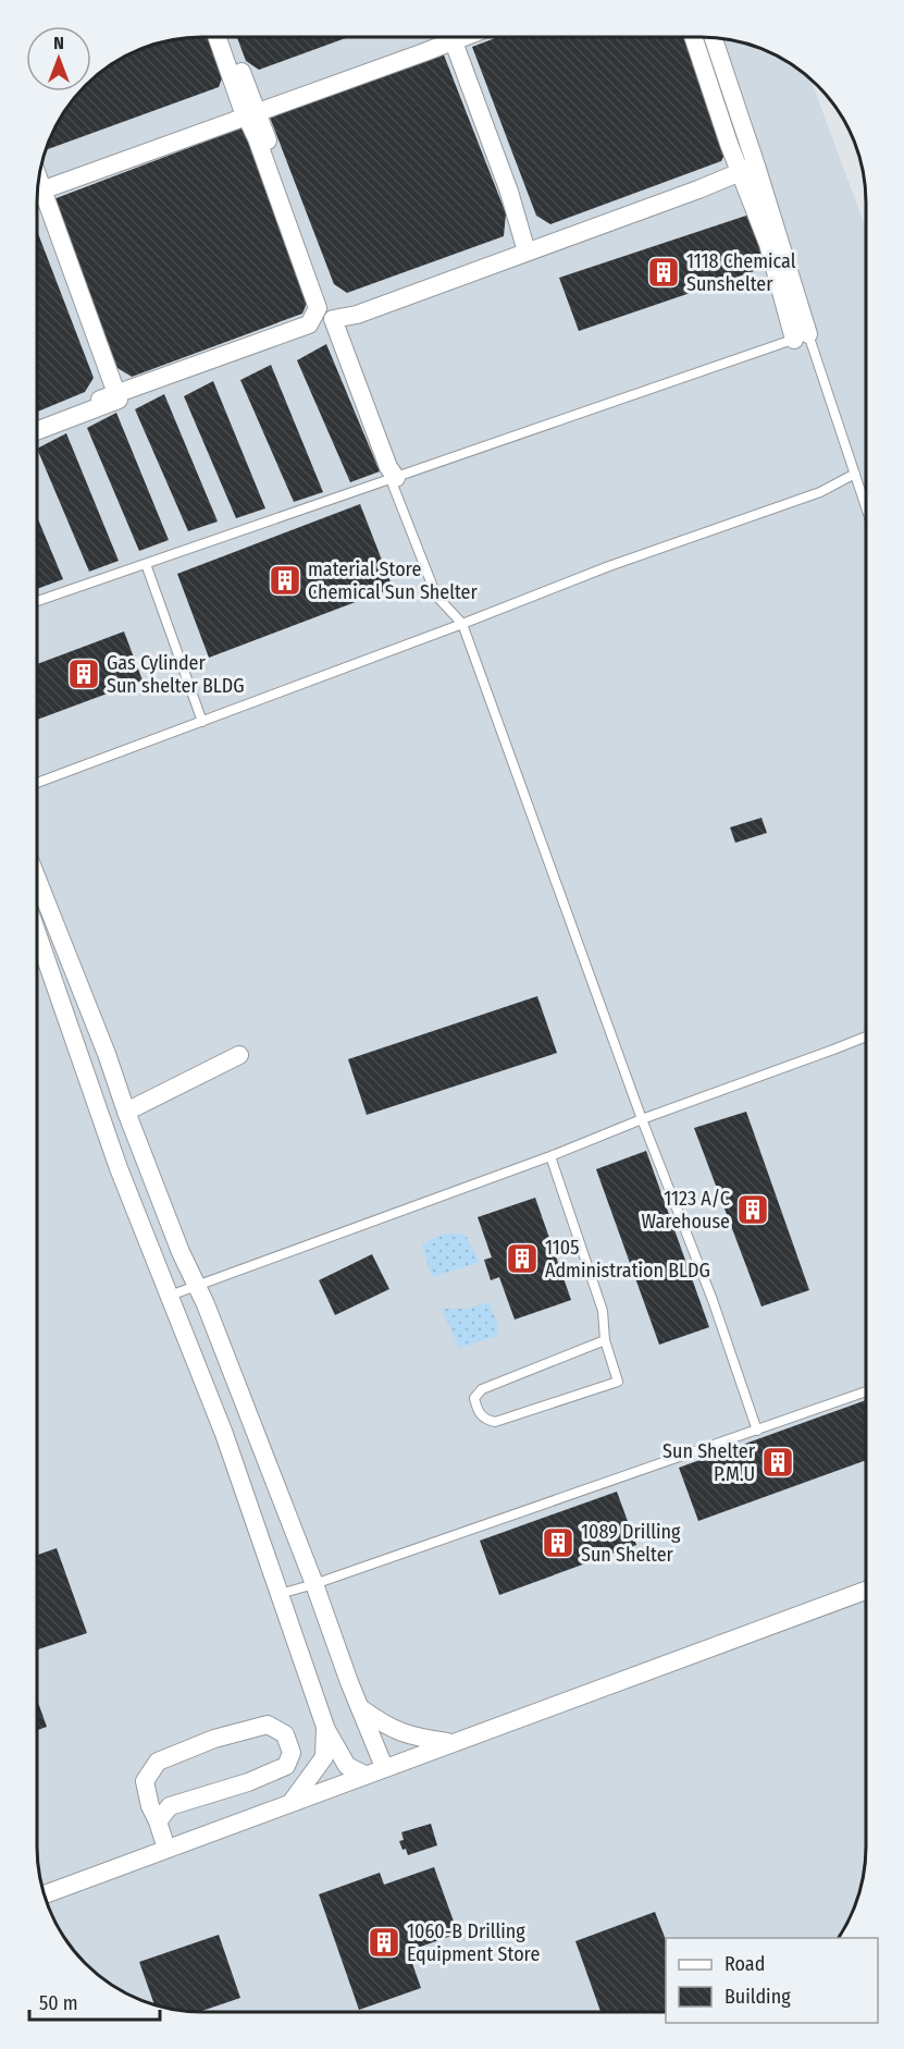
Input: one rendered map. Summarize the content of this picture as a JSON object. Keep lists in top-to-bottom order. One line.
{"places":{"building":["1118 Chemical Sunshelter","material Store Chemical Sun Shelter","Gas Cylinder Sun shelter BLDG","1123 A/C Warehouse","1105 Administration BLDG","Sun Shelter P.M.U","1089 Drilling Sun Shelter","1060-B Drilling Equipment Store"]},"legend":["Road","Building"],"scale_bar":"50 m","north":"top"}
